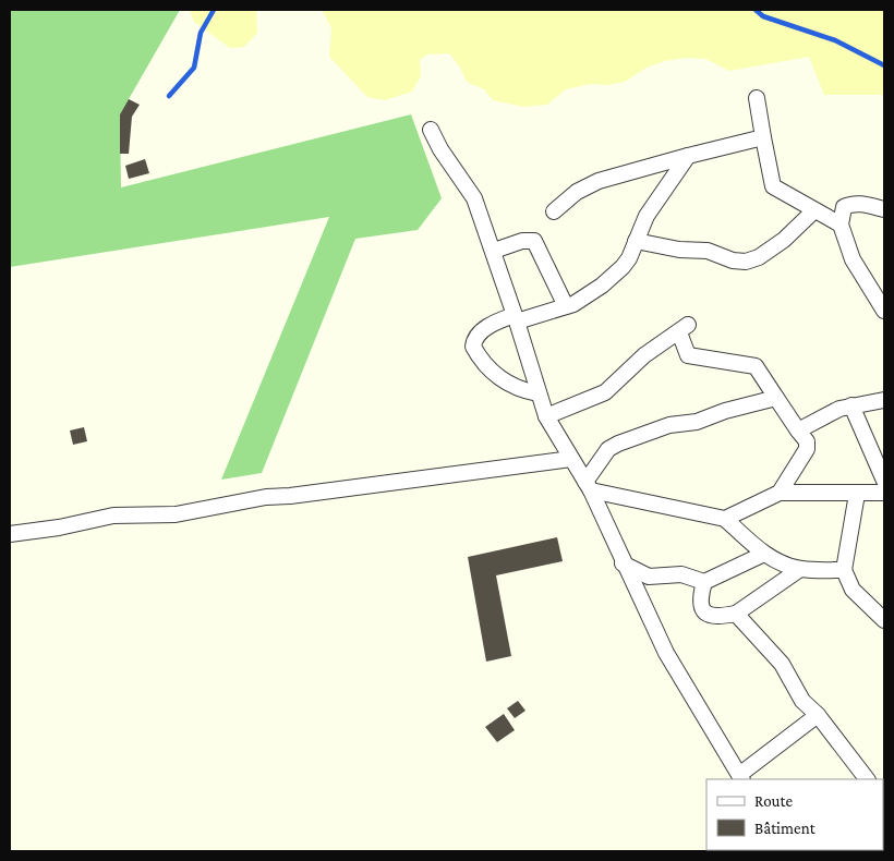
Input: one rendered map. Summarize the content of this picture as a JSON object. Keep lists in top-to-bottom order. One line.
{"legend":["Route","Bâtiment"]}
